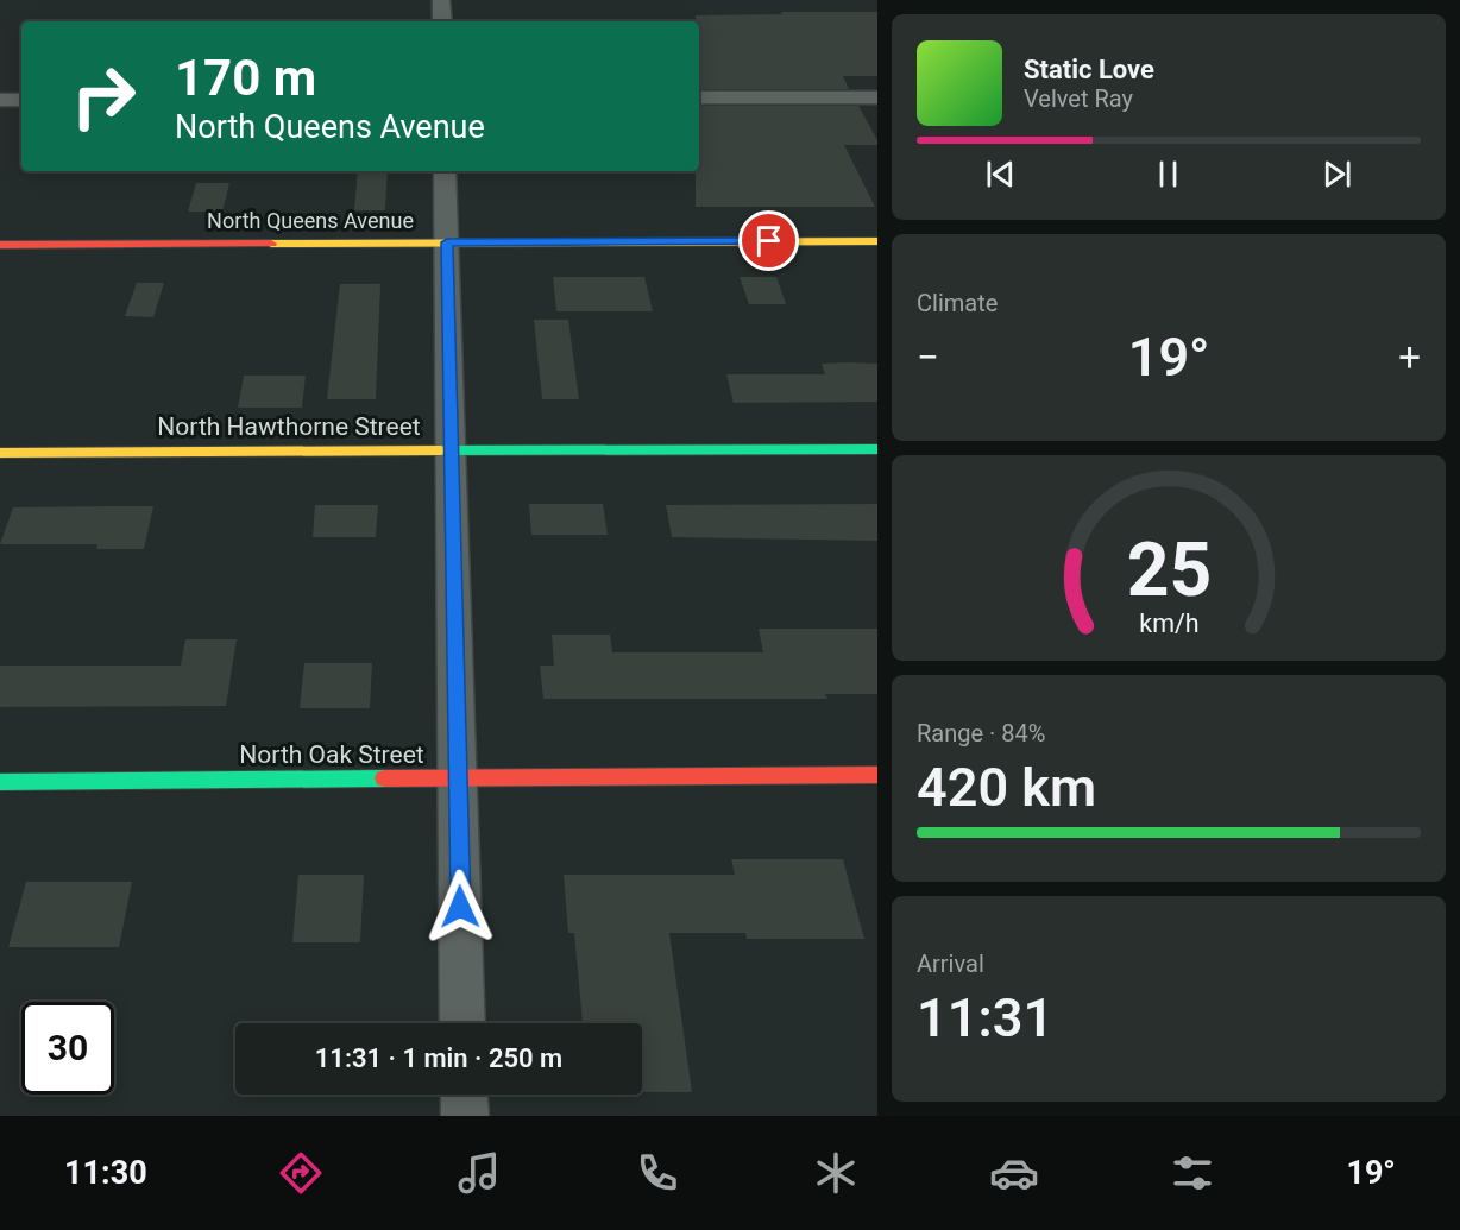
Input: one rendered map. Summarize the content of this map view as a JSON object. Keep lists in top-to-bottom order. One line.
{"streets":{"street":["North Queens Avenue","North Hawthorne Street","North Oak Street"]},"page":{"turn":["170 m","North Queens Avenue"],"song":["Static Love","Velvet Ray"],"tile":["Climate",["Range · 84%","420 km"],["Arrival","11:31"]],"heat":["−","19°","+"],"limit":"30","trip":"11:31 · 1 min · 250 m","tabs":["11:30","19°"],"gauge":["25","km/h"]}}
